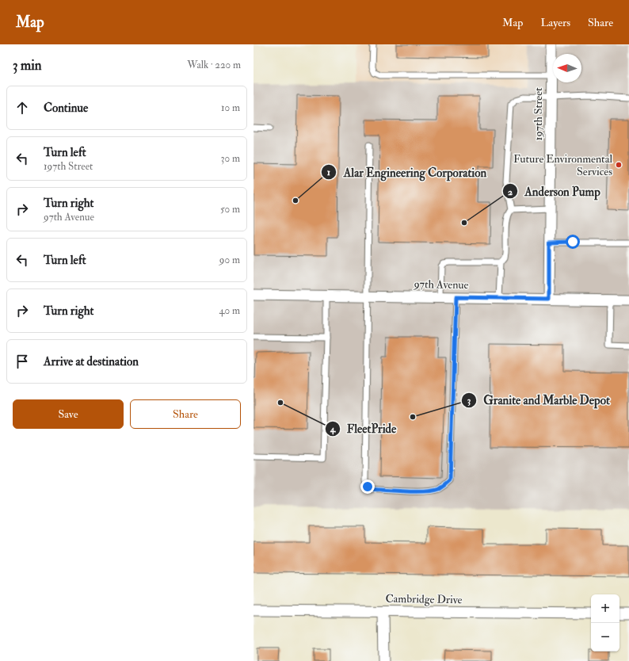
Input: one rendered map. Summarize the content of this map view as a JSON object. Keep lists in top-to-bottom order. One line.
{"streets":{"street":["197th Street","97th Avenue","Cambridge Drive"]},"crossings":[["197th Street","97th Avenue"]],"places":["Future Environmental Services","Alar Engineering Corporation","Anderson Pump","FleetPride","Granite and Marble Depot"],"north":"left","page":{"header":"Map","nav":["Map","Layers","Share"],"heading":["3 min","Walk · 220 m"],"list":[["Continue","10 m"],["Turn left","197th Street","30 m"],["Turn right","97th Avenue","50 m"],["Turn left","90 m"],["Turn right","40 m"],"Arrive at destination"],"buttons":["Save","Share"],"map_buttons":["+","−"]}}
